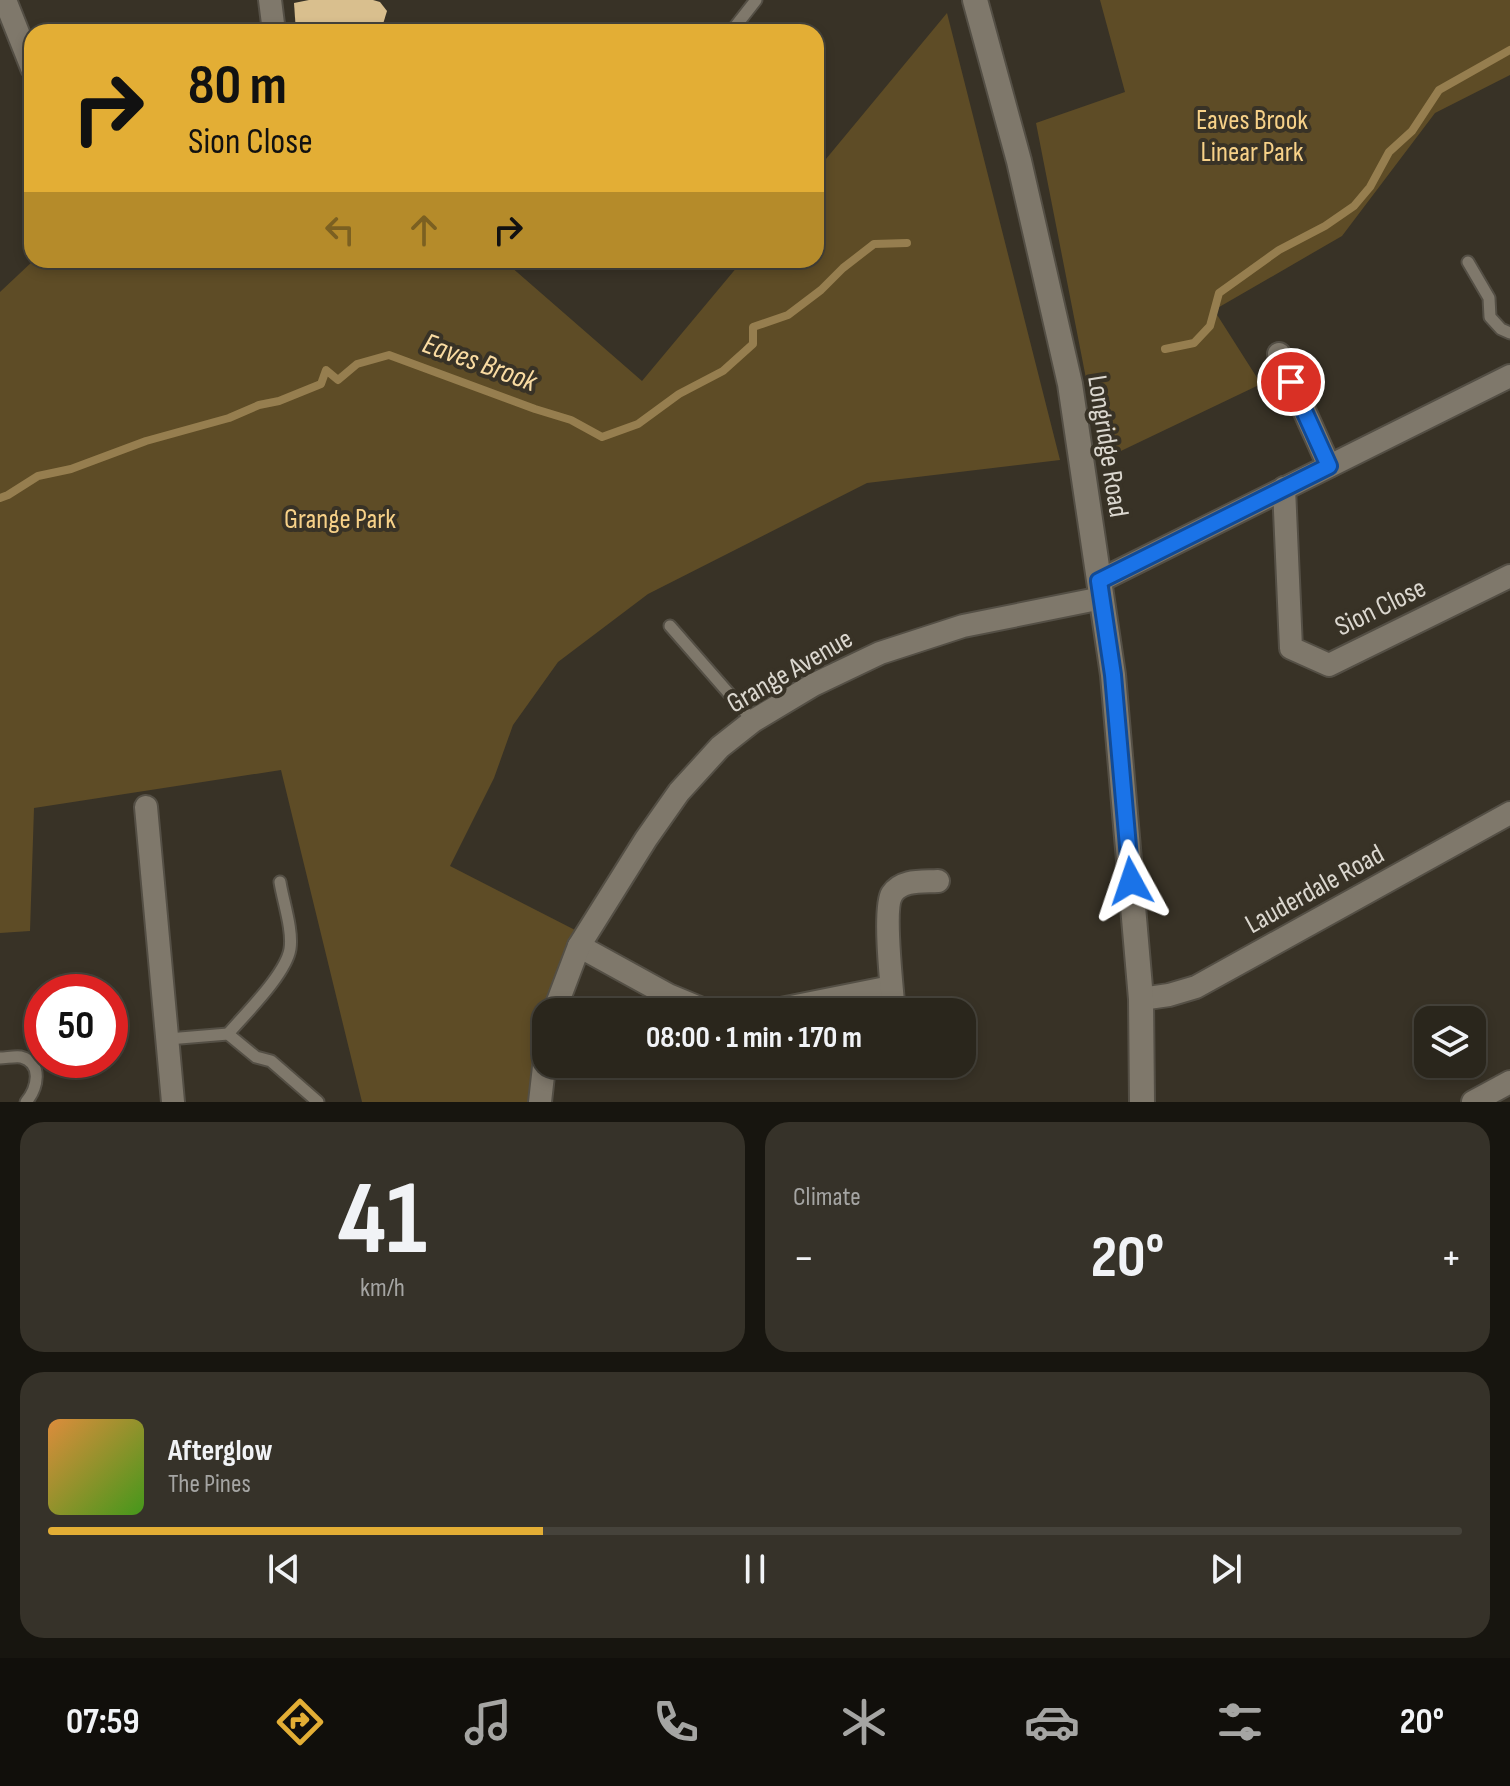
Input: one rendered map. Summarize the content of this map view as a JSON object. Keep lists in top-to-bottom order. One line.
{"streets":{"main road":["Longridge Road"],"street":["Sion Close","Grange Avenue","Lauderdale Road"]},"crossings":[["Longridge Road","Grange Avenue"],["Longridge Road","Lauderdale Road"]],"water":["Eaves Brook"],"parks":["Eaves Brook Linear Park","Grange Park"],"page":{"turn":["80 m","Sion Close"],"limit":"50","trip":"08:00 · 1 min · 170 m","tile":[["41","km/h"],"Climate"],"heat":["−","20°","+"],"song":["Afterglow","The Pines"],"tabs":["07:59","20°"]}}
